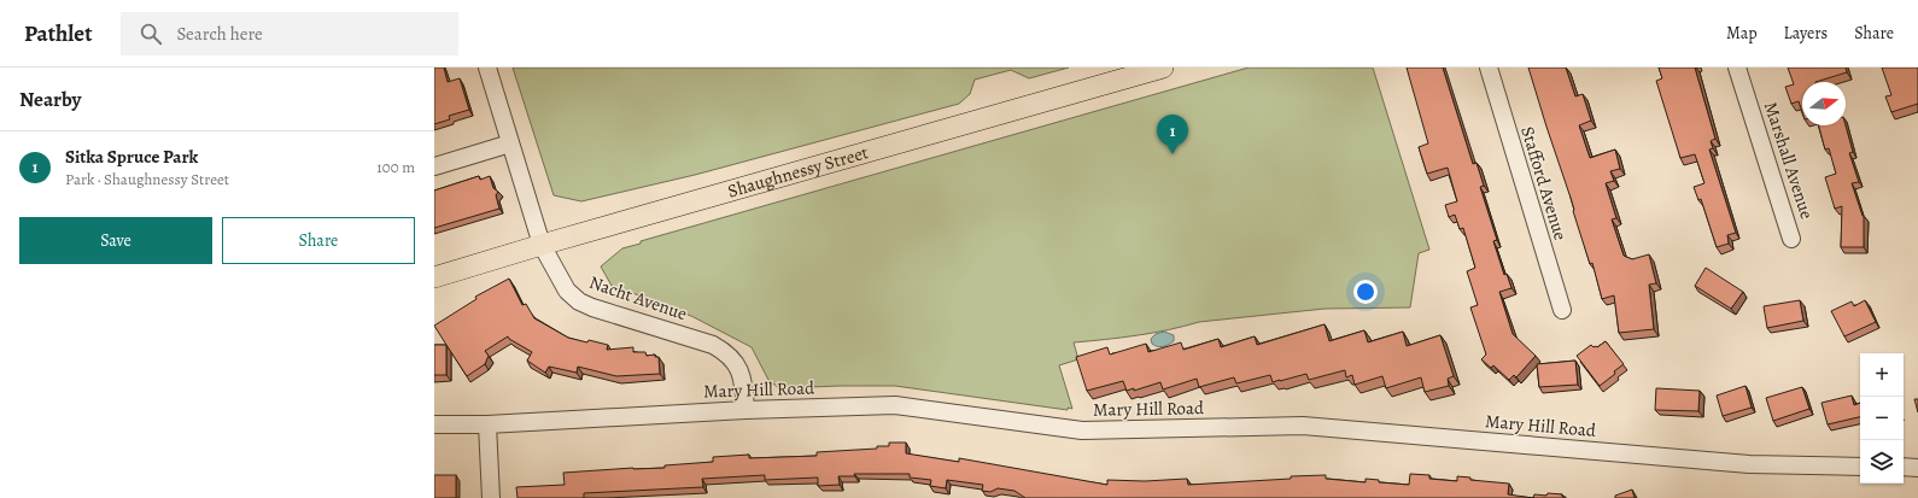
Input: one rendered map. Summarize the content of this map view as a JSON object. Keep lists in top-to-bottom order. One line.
{"streets":{"main road":["Shaughnessy Street"],"street":["Marshall Avenue","Stafford Avenue","Nacht Avenue","Mary Hill Road"]},"crossings":[["Shaughnessy Street","Nacht Avenue"],["Nacht Avenue","Mary Hill Road"]],"north":"right","page":{"header":"Pathlet","search":"Search here","nav":["Map","Layers","Share"],"heading":"Nearby","pins":"1","list":[{"mark":"1","name":"Sitka Spruce Park","note":"Park · Shaughnessy Street","value":"100 m"}],"buttons":["Save","Share"],"map_buttons":["+","−"]}}
